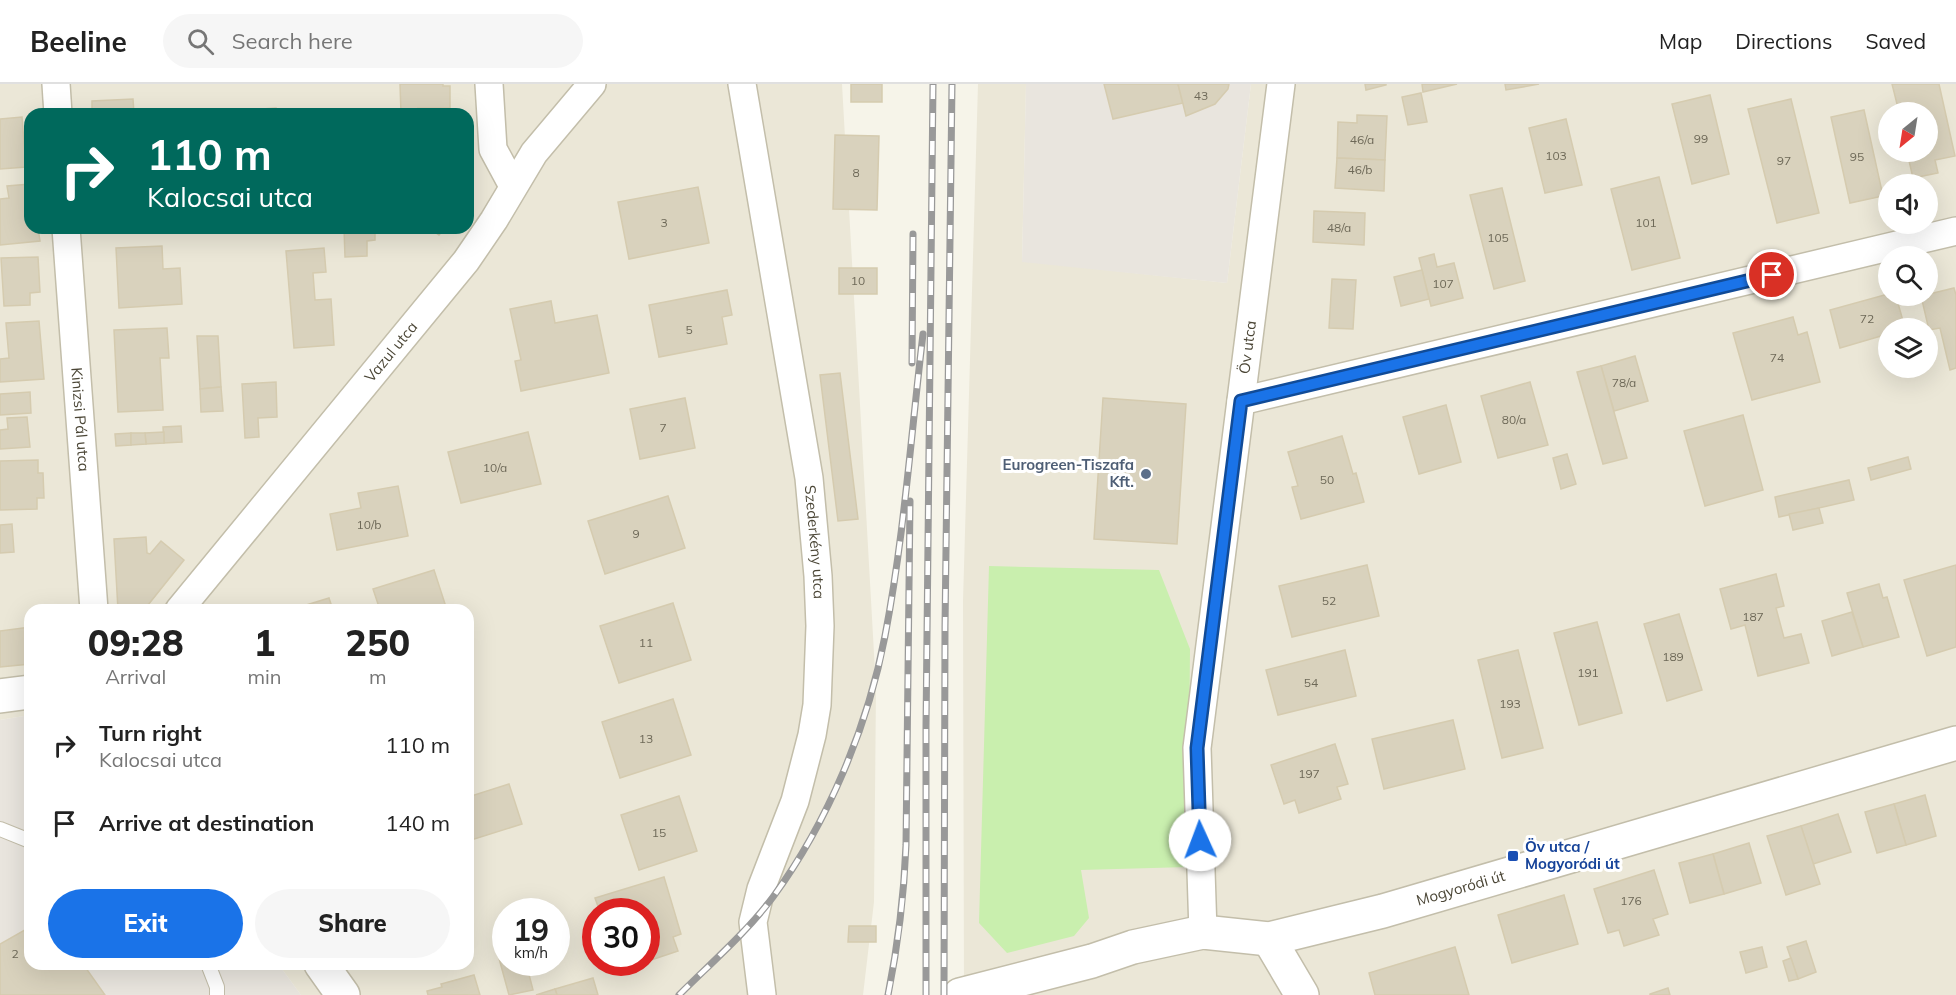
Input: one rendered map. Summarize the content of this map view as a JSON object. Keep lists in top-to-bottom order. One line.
{"streets":{"street":["Öv utca","Vazul utca","Kinizsi Pál utca","Szederkény utca","Mogyoródi út"]},"crossings":[["Öv utca","Mogyoródi út"]],"places":{"other":["Eurogreen-Tiszafa Kft."],"transit":["Öv utca / Mogyoródi út"]},"house_numbers":["43","99","46/a","103","95","97","46/b","8","3","101","48/a","105","10","107","72","5","74","78/a","80/a","7","10/a","50","10/b","9","52","187","11","189","191","54","193","13","197","15","176","2"],"north":"bottom left","page":{"header":"Beeline","search":"Search here","nav":["Map","Directions","Saved"],"turn":["110 m","Kalocsai utca"],"eta":["09:28","Arrival","1","min","250","m"],"list":[{"name":"Turn right","note":"Kalocsai utca","value":"110 m"},{"name":"Arrive at destination","value":"140 m"}],"buttons":["Exit","Share"],"speed":"19 km/h","limit":"30"}}
